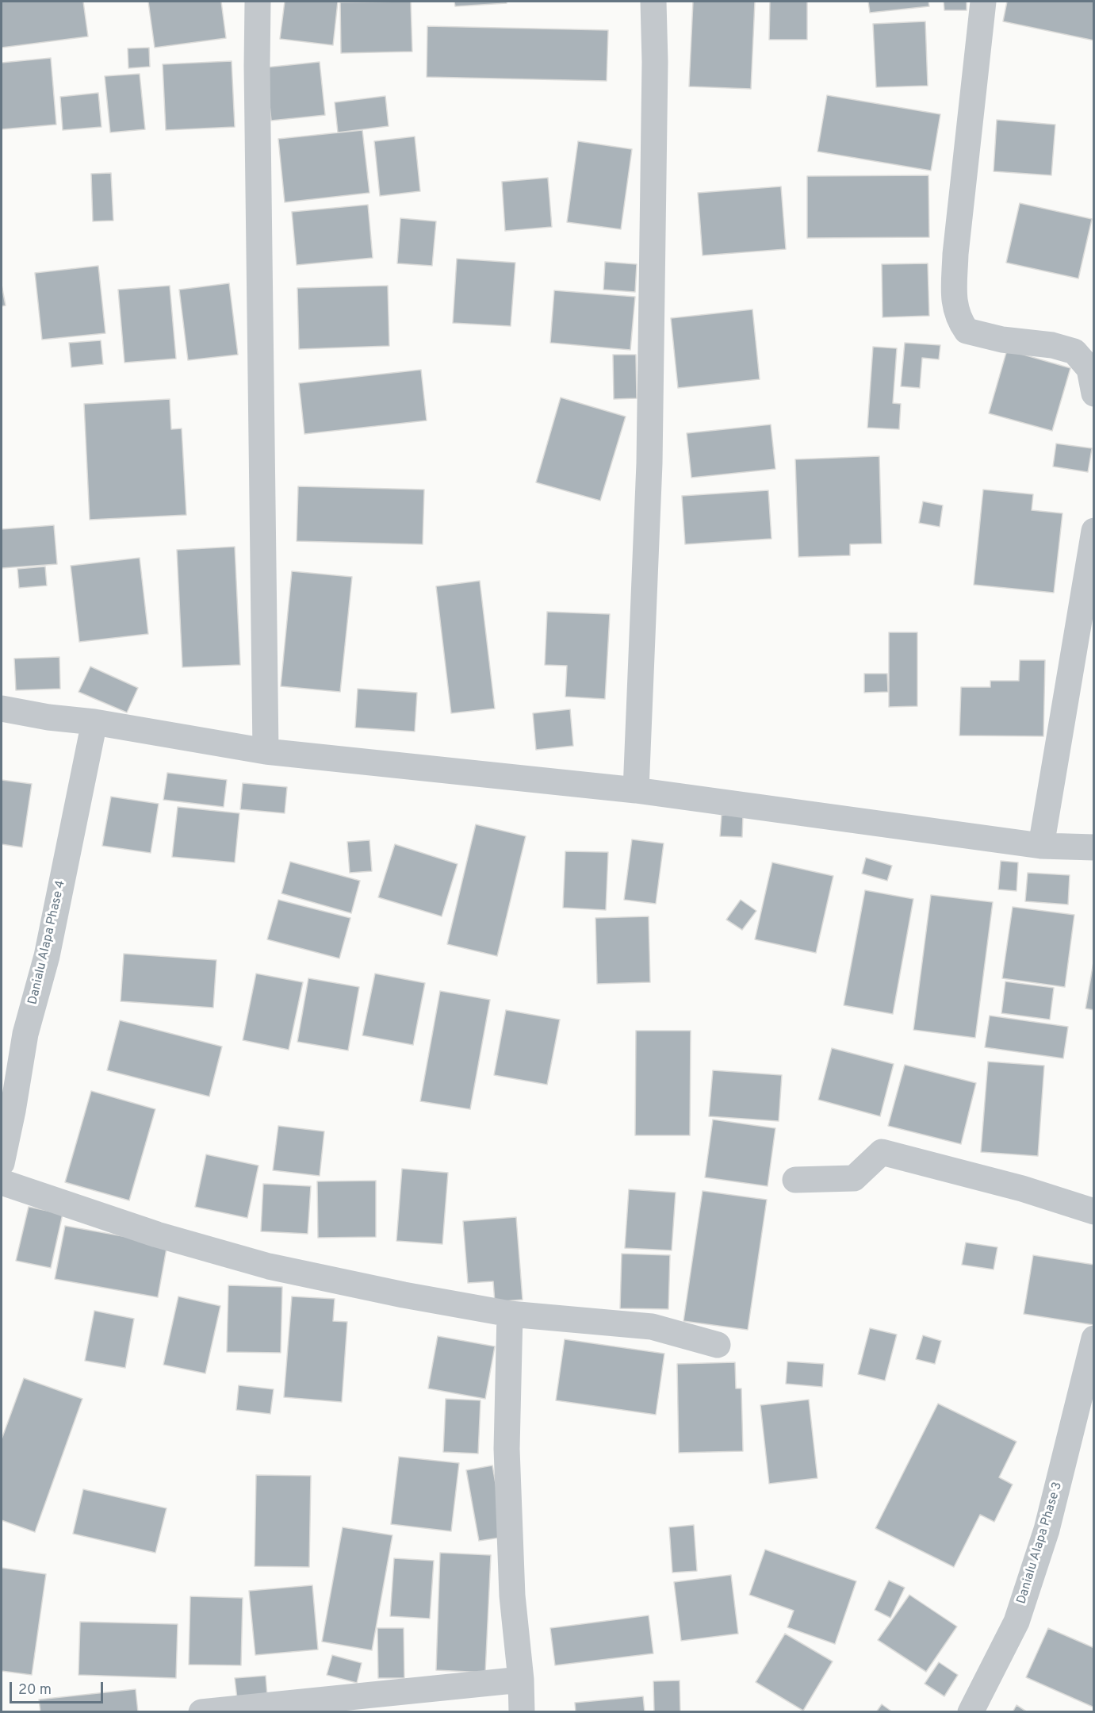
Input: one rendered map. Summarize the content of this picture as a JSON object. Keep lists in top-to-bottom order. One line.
{"streets":{"street":["Danialu Alapa Phase 4","Danialu Alapa Phase 3"]},"scale_bar":"20 m"}
